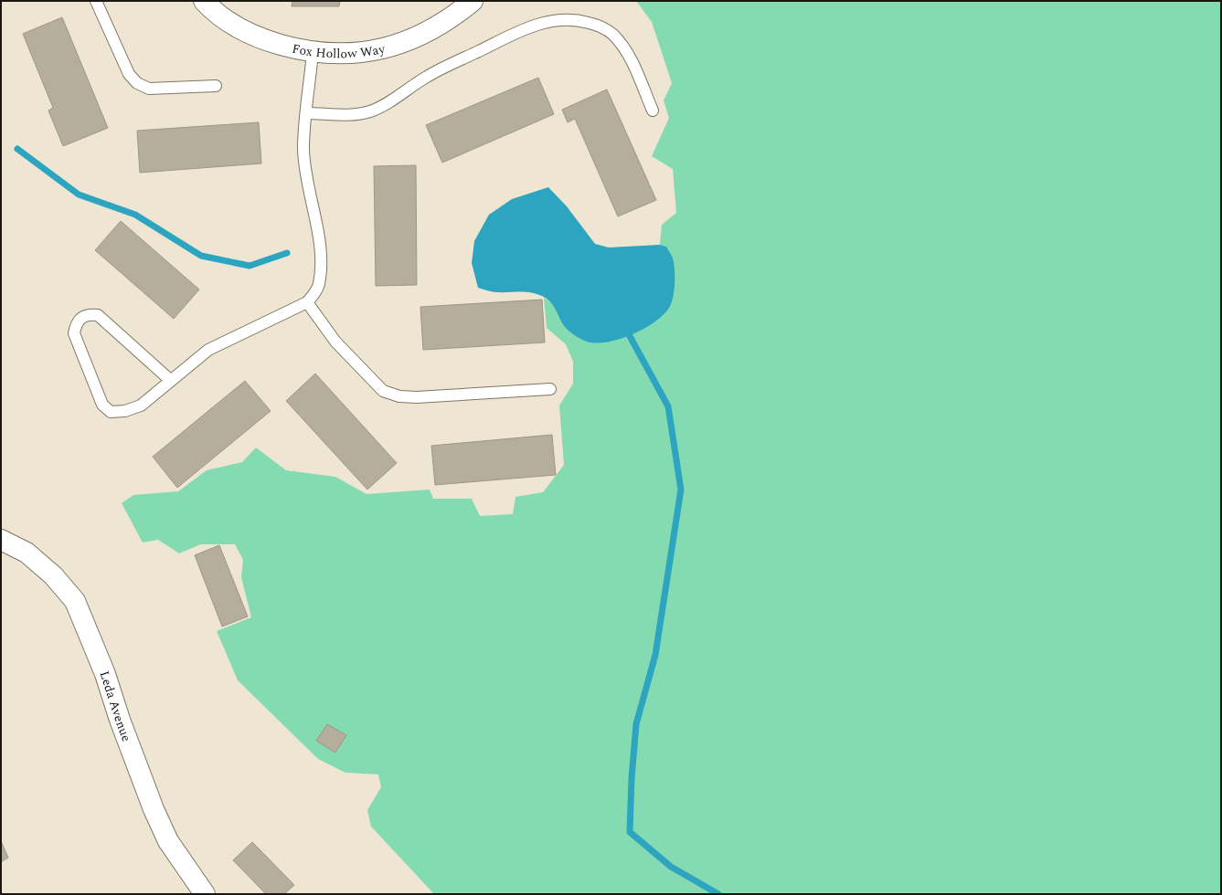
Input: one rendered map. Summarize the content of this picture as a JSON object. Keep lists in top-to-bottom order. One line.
{"streets":{"street":["Fox Hollow Way","Leda Avenue"]}}
